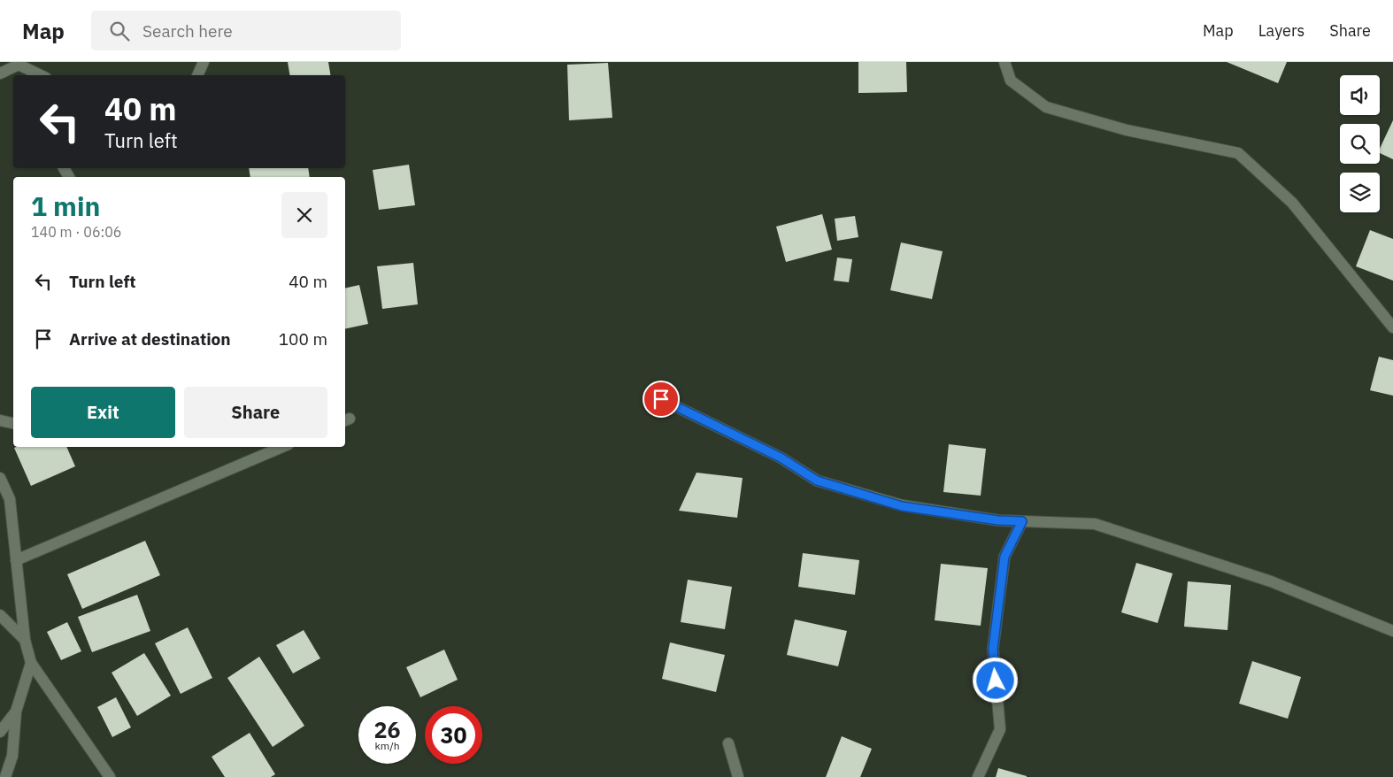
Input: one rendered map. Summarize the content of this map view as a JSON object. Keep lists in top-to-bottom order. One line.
{"page":{"header":"Map","search":"Search here","nav":["Map","Layers","Share"],"turn":["40 m","Turn left"],"heading":["1 min","140 m · 06:06"],"list":[{"name":"Turn left","value":"40 m"},{"name":"Arrive at destination","value":"100 m"}],"buttons":["Exit","Share"],"speed":"26 km/h","limit":"30"}}
